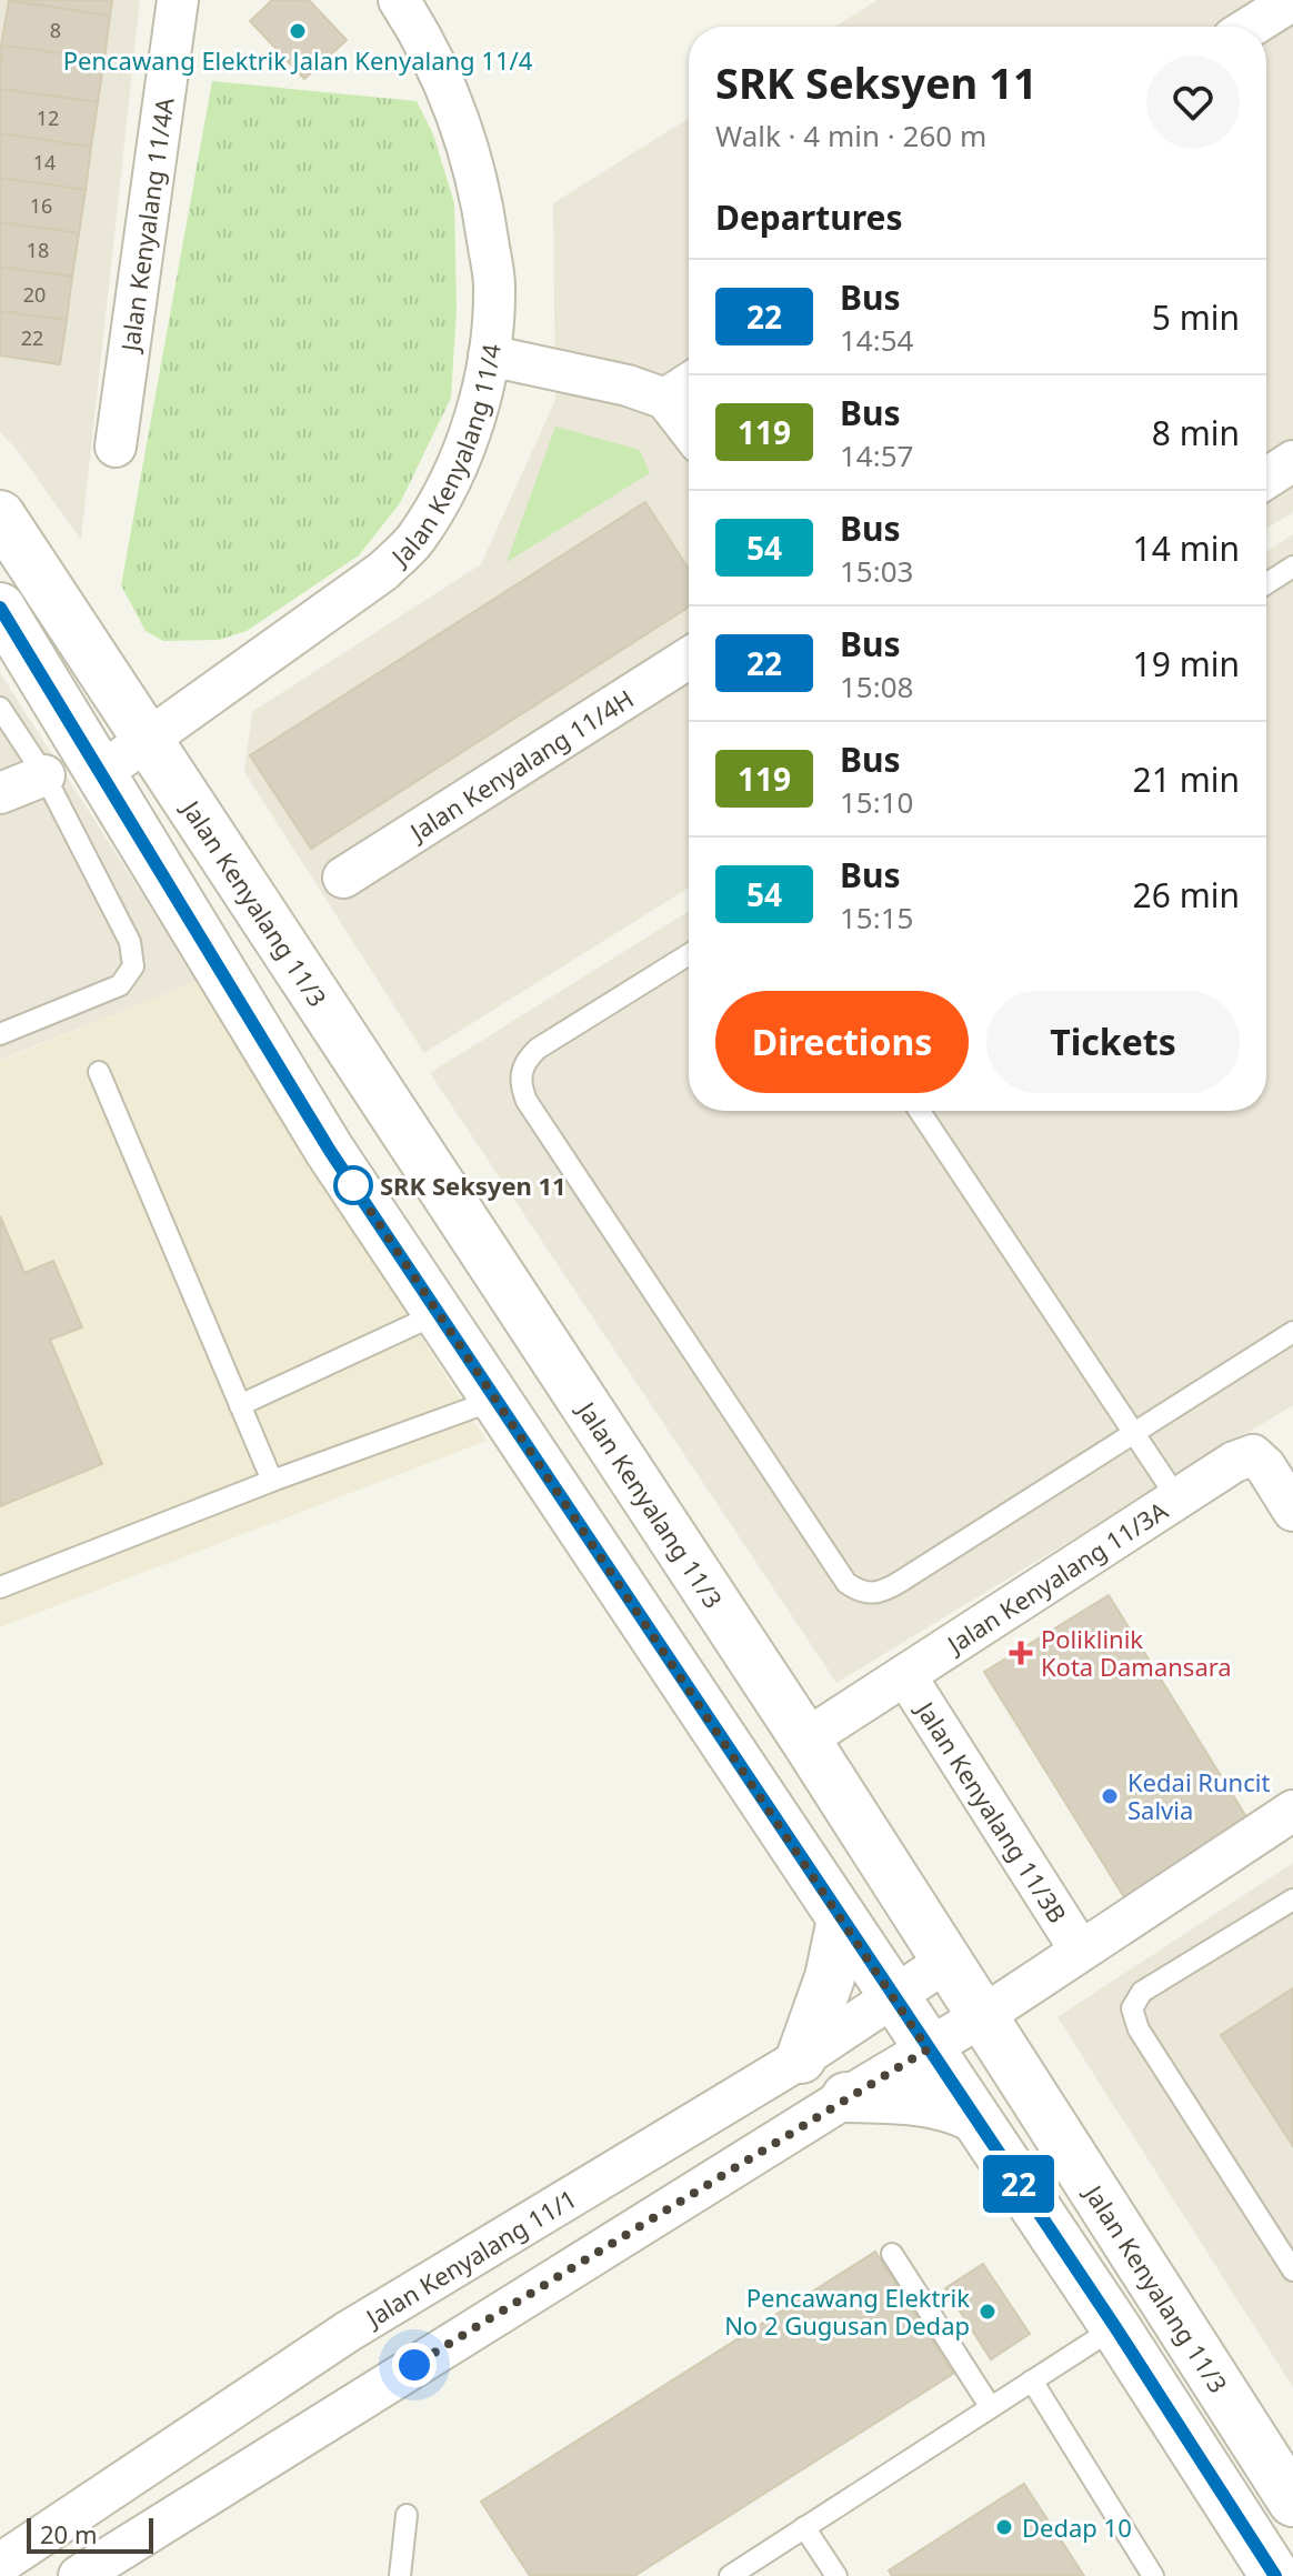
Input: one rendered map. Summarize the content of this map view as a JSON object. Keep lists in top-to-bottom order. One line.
{"streets":{"street":["Jalan Kenyalang 11/4A","Jalan Kenyalang 11/4","Jalan Kenyalang 11/4H","Jalan Kenyalang 11/3","Jalan Kenyalang 11/3A","Jalan Kenyalang 11/3B","Jalan Kenyalang 11/1"]},"crossings":[["Jalan Kenyalang 11/4","Jalan Kenyalang 11/3"],["Jalan Kenyalang 11/3","Jalan Kenyalang 11/3A"],["Jalan Kenyalang 11/3","Jalan Kenyalang 11/1"],["Jalan Kenyalang 11/3A","Jalan Kenyalang 11/3B"]],"places":{"other":["Pencawang Elektrik Jalan Kenyalang 11/4","SRK Seksyen 11","Kedai Runcit Salvia","Pencawang Elektrik No 2 Gugusan Dedap","Dedap 10"],"health":["Poliklinik Kota Damansara"]},"lines":["bus line 22"],"house_numbers":["8","12","14","16","18","20","22"],"scale_bar":"20 m","page":{"on_map":"22","heading":[["SRK Seksyen 11","Walk · 4 min · 260 m"],"Departures"],"list":[{"mark":"22","name":"Bus","note":"14:54","value":"5 min"},{"mark":"119","name":"Bus","note":"14:57","value":"8 min"},{"mark":"54","name":"Bus","note":"15:03","value":"14 min"},{"mark":"22","name":"Bus","note":"15:08","value":"19 min"},{"mark":"119","name":"Bus","note":"15:10","value":"21 min"},{"mark":"54","name":"Bus","note":"15:15","value":"26 min"}],"buttons":["Directions","Tickets"],"scale":"20 m"}}
